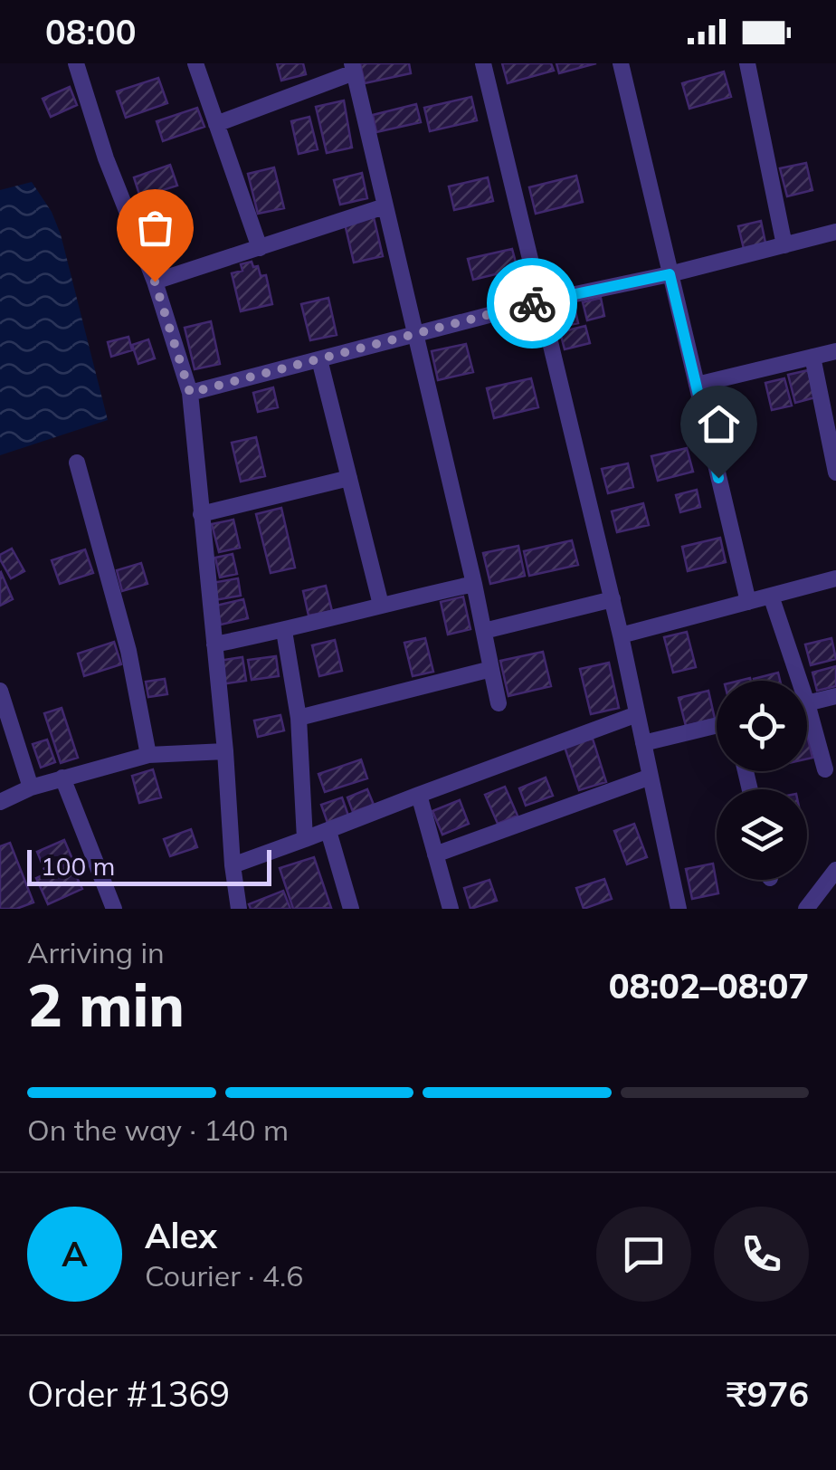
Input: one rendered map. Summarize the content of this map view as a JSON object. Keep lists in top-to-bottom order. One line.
{"scale_bar":"100 m","page":{"status":"08:00","scale":"100 m","heading":["2 min","Arriving in","08:02–08:07"],"panel":["Alex","Courier · 4.6","Order #1369","₹976"],"bar":"On the way · 140 m","round":"A"}}
